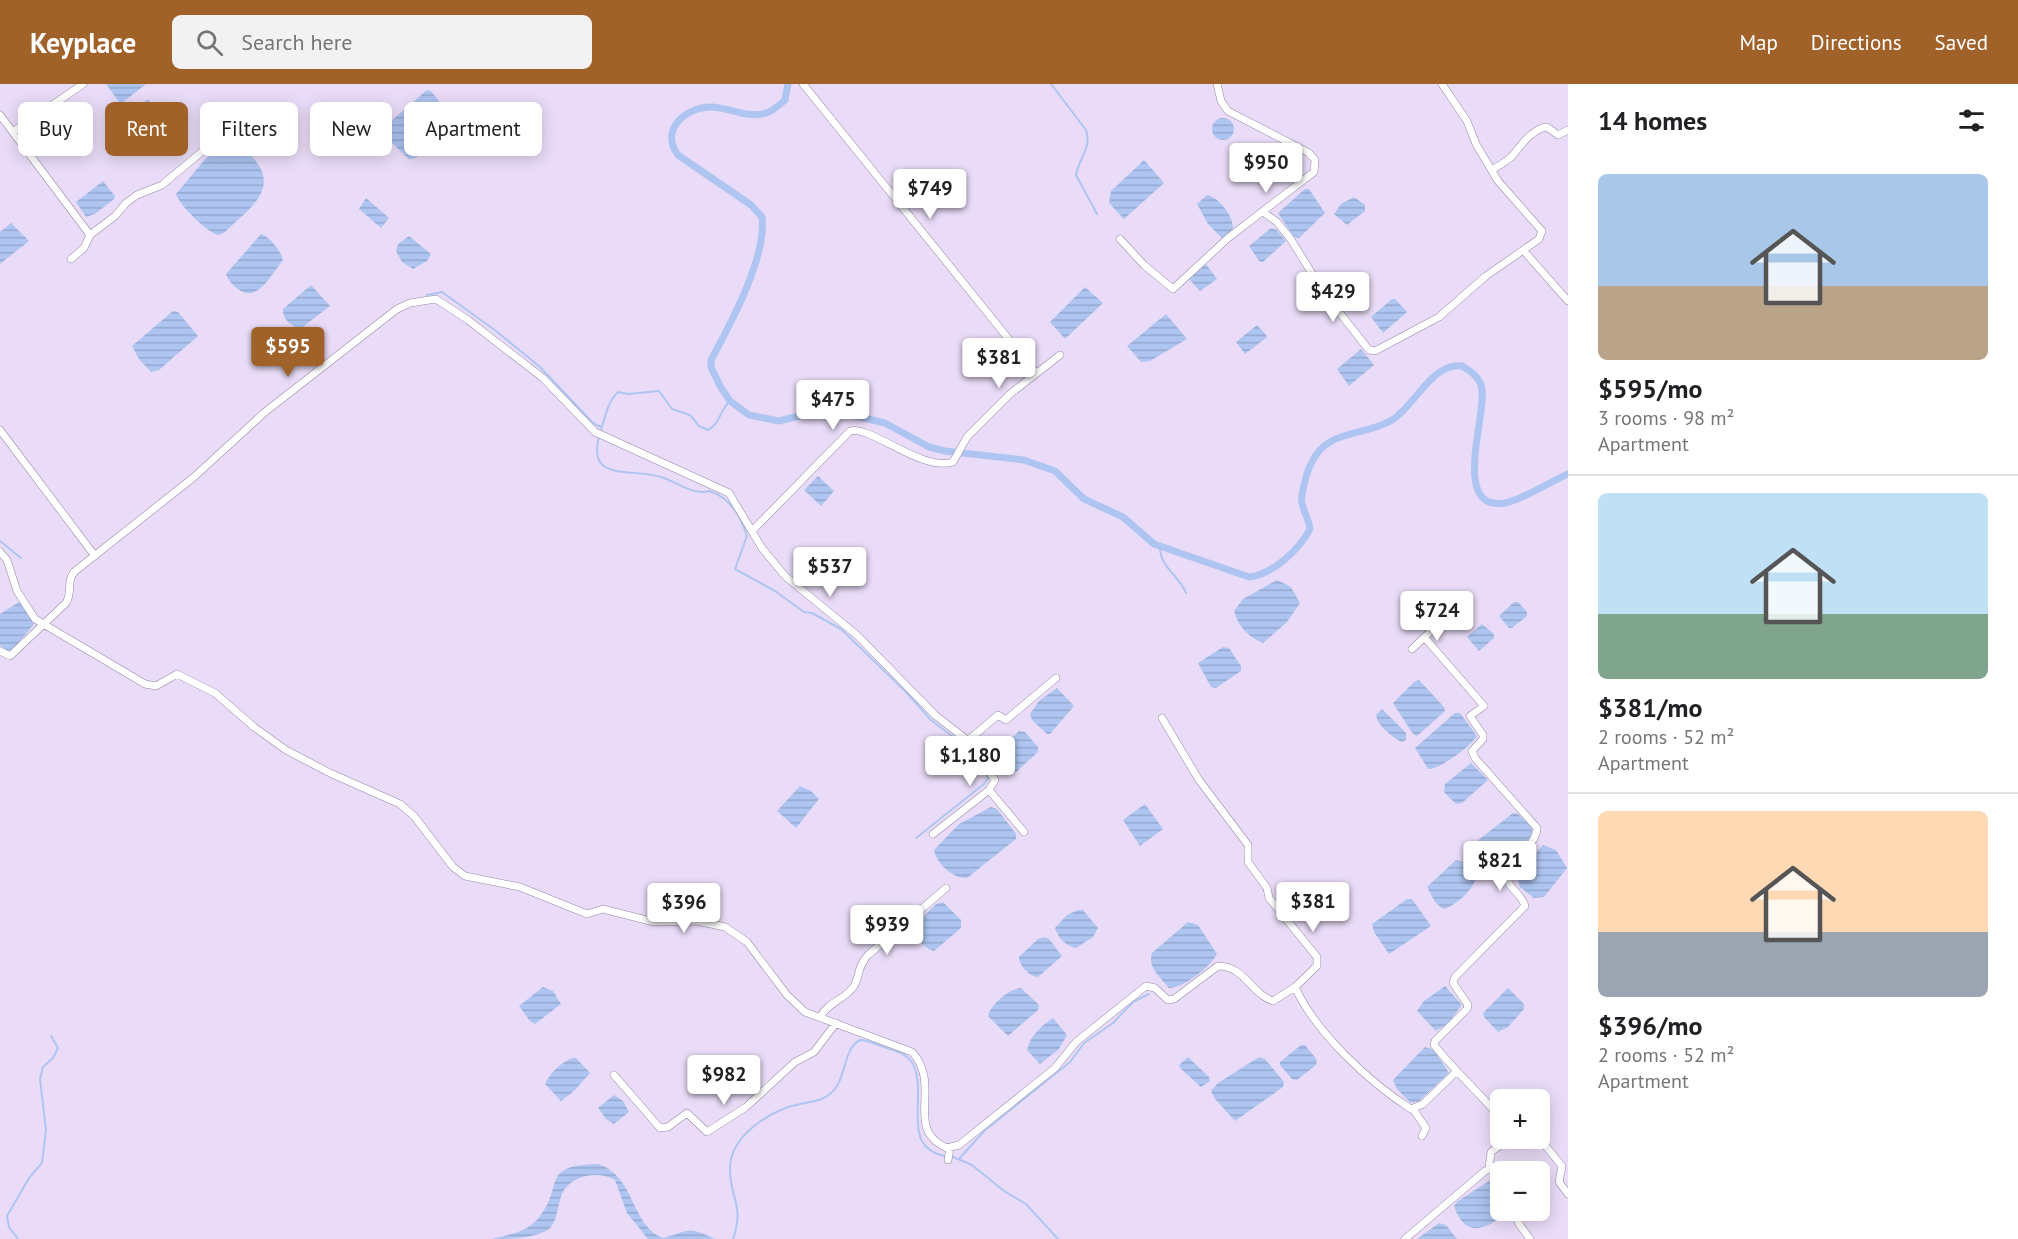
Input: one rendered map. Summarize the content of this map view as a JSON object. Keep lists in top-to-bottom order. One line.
{"page":{"header":"Keyplace","search":"Search here","nav":["Map","Directions","Saved"],"heading":"14 homes","chip":["Buy","Rent","Filters","New","Apartment"],"price":["$950","$749","$429","$595","$381","$475","$537","$724","$1,180","$821","$381","$396","$939","$982"],"list":[{"name":"$595/mo","note":"3 rooms · 98 m² · Apartment"},{"name":"$381/mo","note":"2 rooms · 52 m² · Apartment"},{"name":"$396/mo","note":"2 rooms · 52 m² · Apartment"}],"map_buttons":["+","−"]}}
